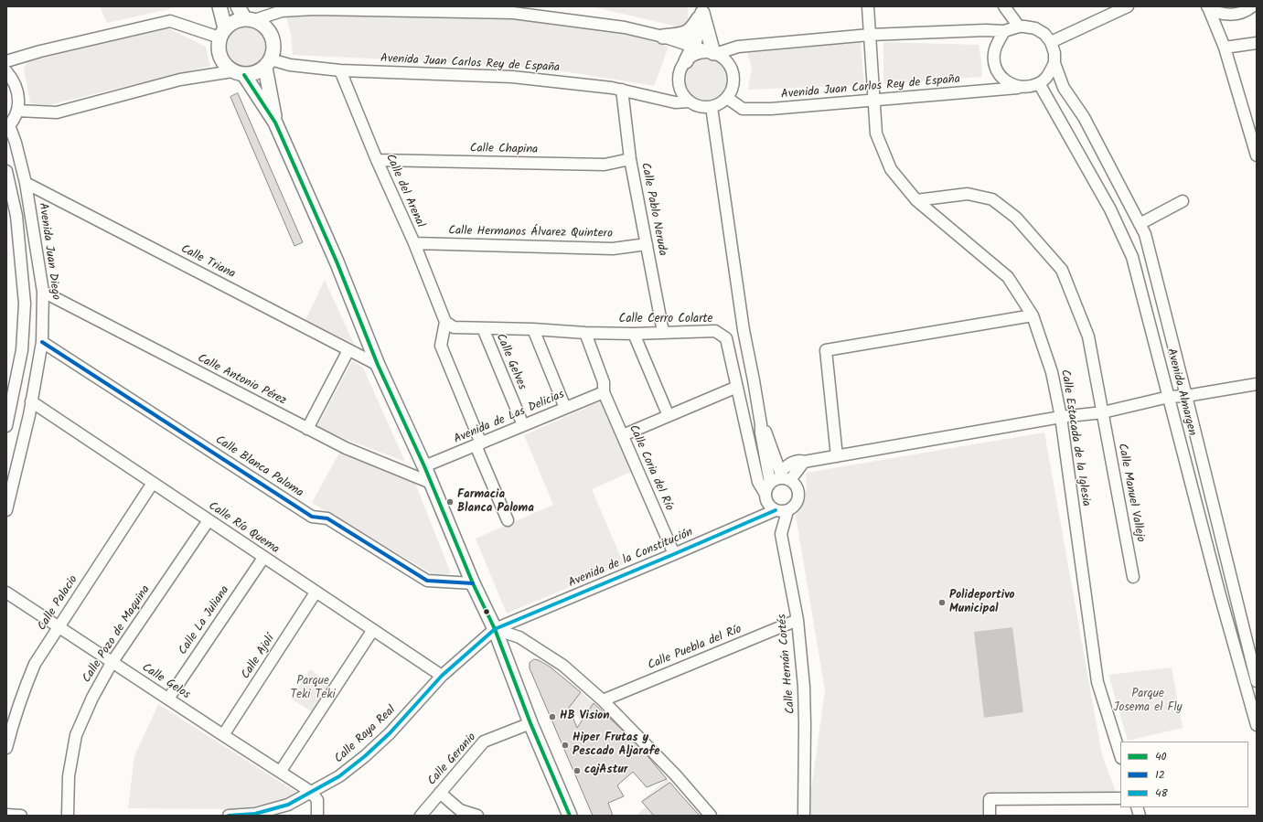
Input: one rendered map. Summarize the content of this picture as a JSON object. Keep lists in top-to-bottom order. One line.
{"streets":{"street":["Avenida Juan Carlos Rey de España","Calle Chapina","Calle del Arenal","Calle Pablo Neruda","Calle Hermanos Álvarez Quintero","Avenida Juan Diego","Calle Triana","Calle Cerro Colarte","Calle Gelves","Calle Antonio Pérez","Avenida Almargen","Avenida de Las Delicias","Calle Estacada de la Iglesia","Calle Blanca Paloma","Calle Coria del Río","Calle Manuel Vallejo","Calle Río Quema","Avenida de la Constitución","Calle Palacio","Calle La Juliana","Calle Pozo de Maquina","Calle Puebla del Río","Calle Ajolí","Calle Hernán Cortés","Calle Gelos","Calle Raya Real","Calle Geranio"]},"crossings":[["Avenida Juan Carlos Rey de España","Calle del Arenal"],["Avenida Juan Carlos Rey de España","Calle Pablo Neruda"],["Avenida Juan Carlos Rey de España","Avenida Almargen"],["Avenida Juan Carlos Rey de España","Calle Estacada de la Iglesia"],["Calle Chapina","Calle del Arenal"],["Calle Chapina","Calle Pablo Neruda"],["Calle del Arenal","Calle Hermanos Álvarez Quintero"],["Calle del Arenal","Calle Cerro Colarte"],["Calle Pablo Neruda","Calle Hermanos Álvarez Quintero"],["Calle Pablo Neruda","Calle Cerro Colarte"],["Avenida Juan Diego","Calle Triana"],["Avenida Juan Diego","Calle Antonio Pérez"],["Avenida Juan Diego","Calle Blanca Paloma"],["Avenida Juan Diego","Calle Río Quema"],["Calle Cerro Colarte","Calle Gelves"],["Calle Cerro Colarte","Calle Coria del Río"],["Calle Cerro Colarte","Avenida de la Constitución"],["Calle Cerro Colarte","Calle Hernán Cortés"],["Calle Gelves","Avenida de Las Delicias"],["Avenida de Las Delicias","Calle Coria del Río"],["Calle Estacada de la Iglesia","Calle Manuel Vallejo"],["Calle Coria del Río","Avenida de la Constitución"],["Calle Río Quema","Calle Palacio"],["Calle Río Quema","Calle La Juliana"],["Calle Río Quema","Calle Pozo de Maquina"],["Calle Río Quema","Calle Ajolí"],["Calle Río Quema","Calle Raya Real"],["Avenida de la Constitución","Calle Hernán Cortés"],["Avenida de la Constitución","Calle Raya Real"],["Calle Palacio","Calle Gelos"],["Calle La Juliana","Calle Gelos"],["Calle Pozo de Maquina","Calle Gelos"],["Calle Puebla del Río","Calle Hernán Cortés"],["Calle Ajolí","Calle Gelos"],["Calle Gelos","Calle Raya Real"]],"parks":["Parque Teki Teki","Parque Josema el Fly"],"places":["Farmacia Blanca Paloma","Polideportivo Municipal","HB Vision","Hiper Frutas y Pescado Aljarafe","cajAstur"],"lines":["transit line 40","transit line 12","transit line 48"],"legend":["40","12","48"]}
